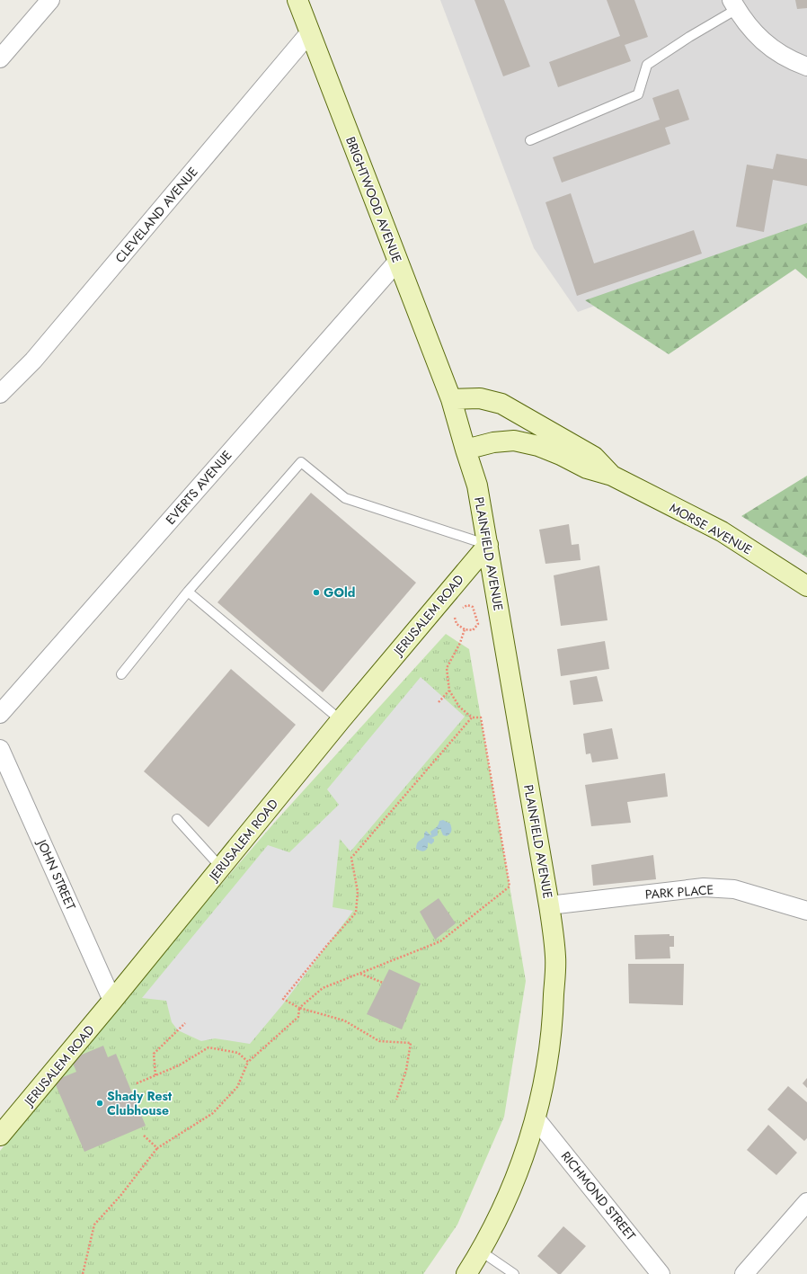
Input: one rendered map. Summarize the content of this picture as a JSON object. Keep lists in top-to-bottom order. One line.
{"streets":{"street":["BRIGHTWOOD AVENUE","CLEVELAND AVENUE","EVERTS AVENUE","MORSE AVENUE","PLAINFIELD AVENUE","JERUSALEM ROAD","JOHN STREET","PARK PLACE","RICHMOND STREET"]},"crossings":[["BRIGHTWOOD AVENUE","CLEVELAND AVENUE"],["BRIGHTWOOD AVENUE","EVERTS AVENUE"],["BRIGHTWOOD AVENUE","MORSE AVENUE"],["BRIGHTWOOD AVENUE","PLAINFIELD AVENUE"],["MORSE AVENUE","PLAINFIELD AVENUE"],["PLAINFIELD AVENUE","JERUSALEM ROAD"],["PLAINFIELD AVENUE","PARK PLACE"],["PLAINFIELD AVENUE","RICHMOND STREET"],["JERUSALEM ROAD","JOHN STREET"]],"places":["GOld","Shady Rest Clubhouse"]}
